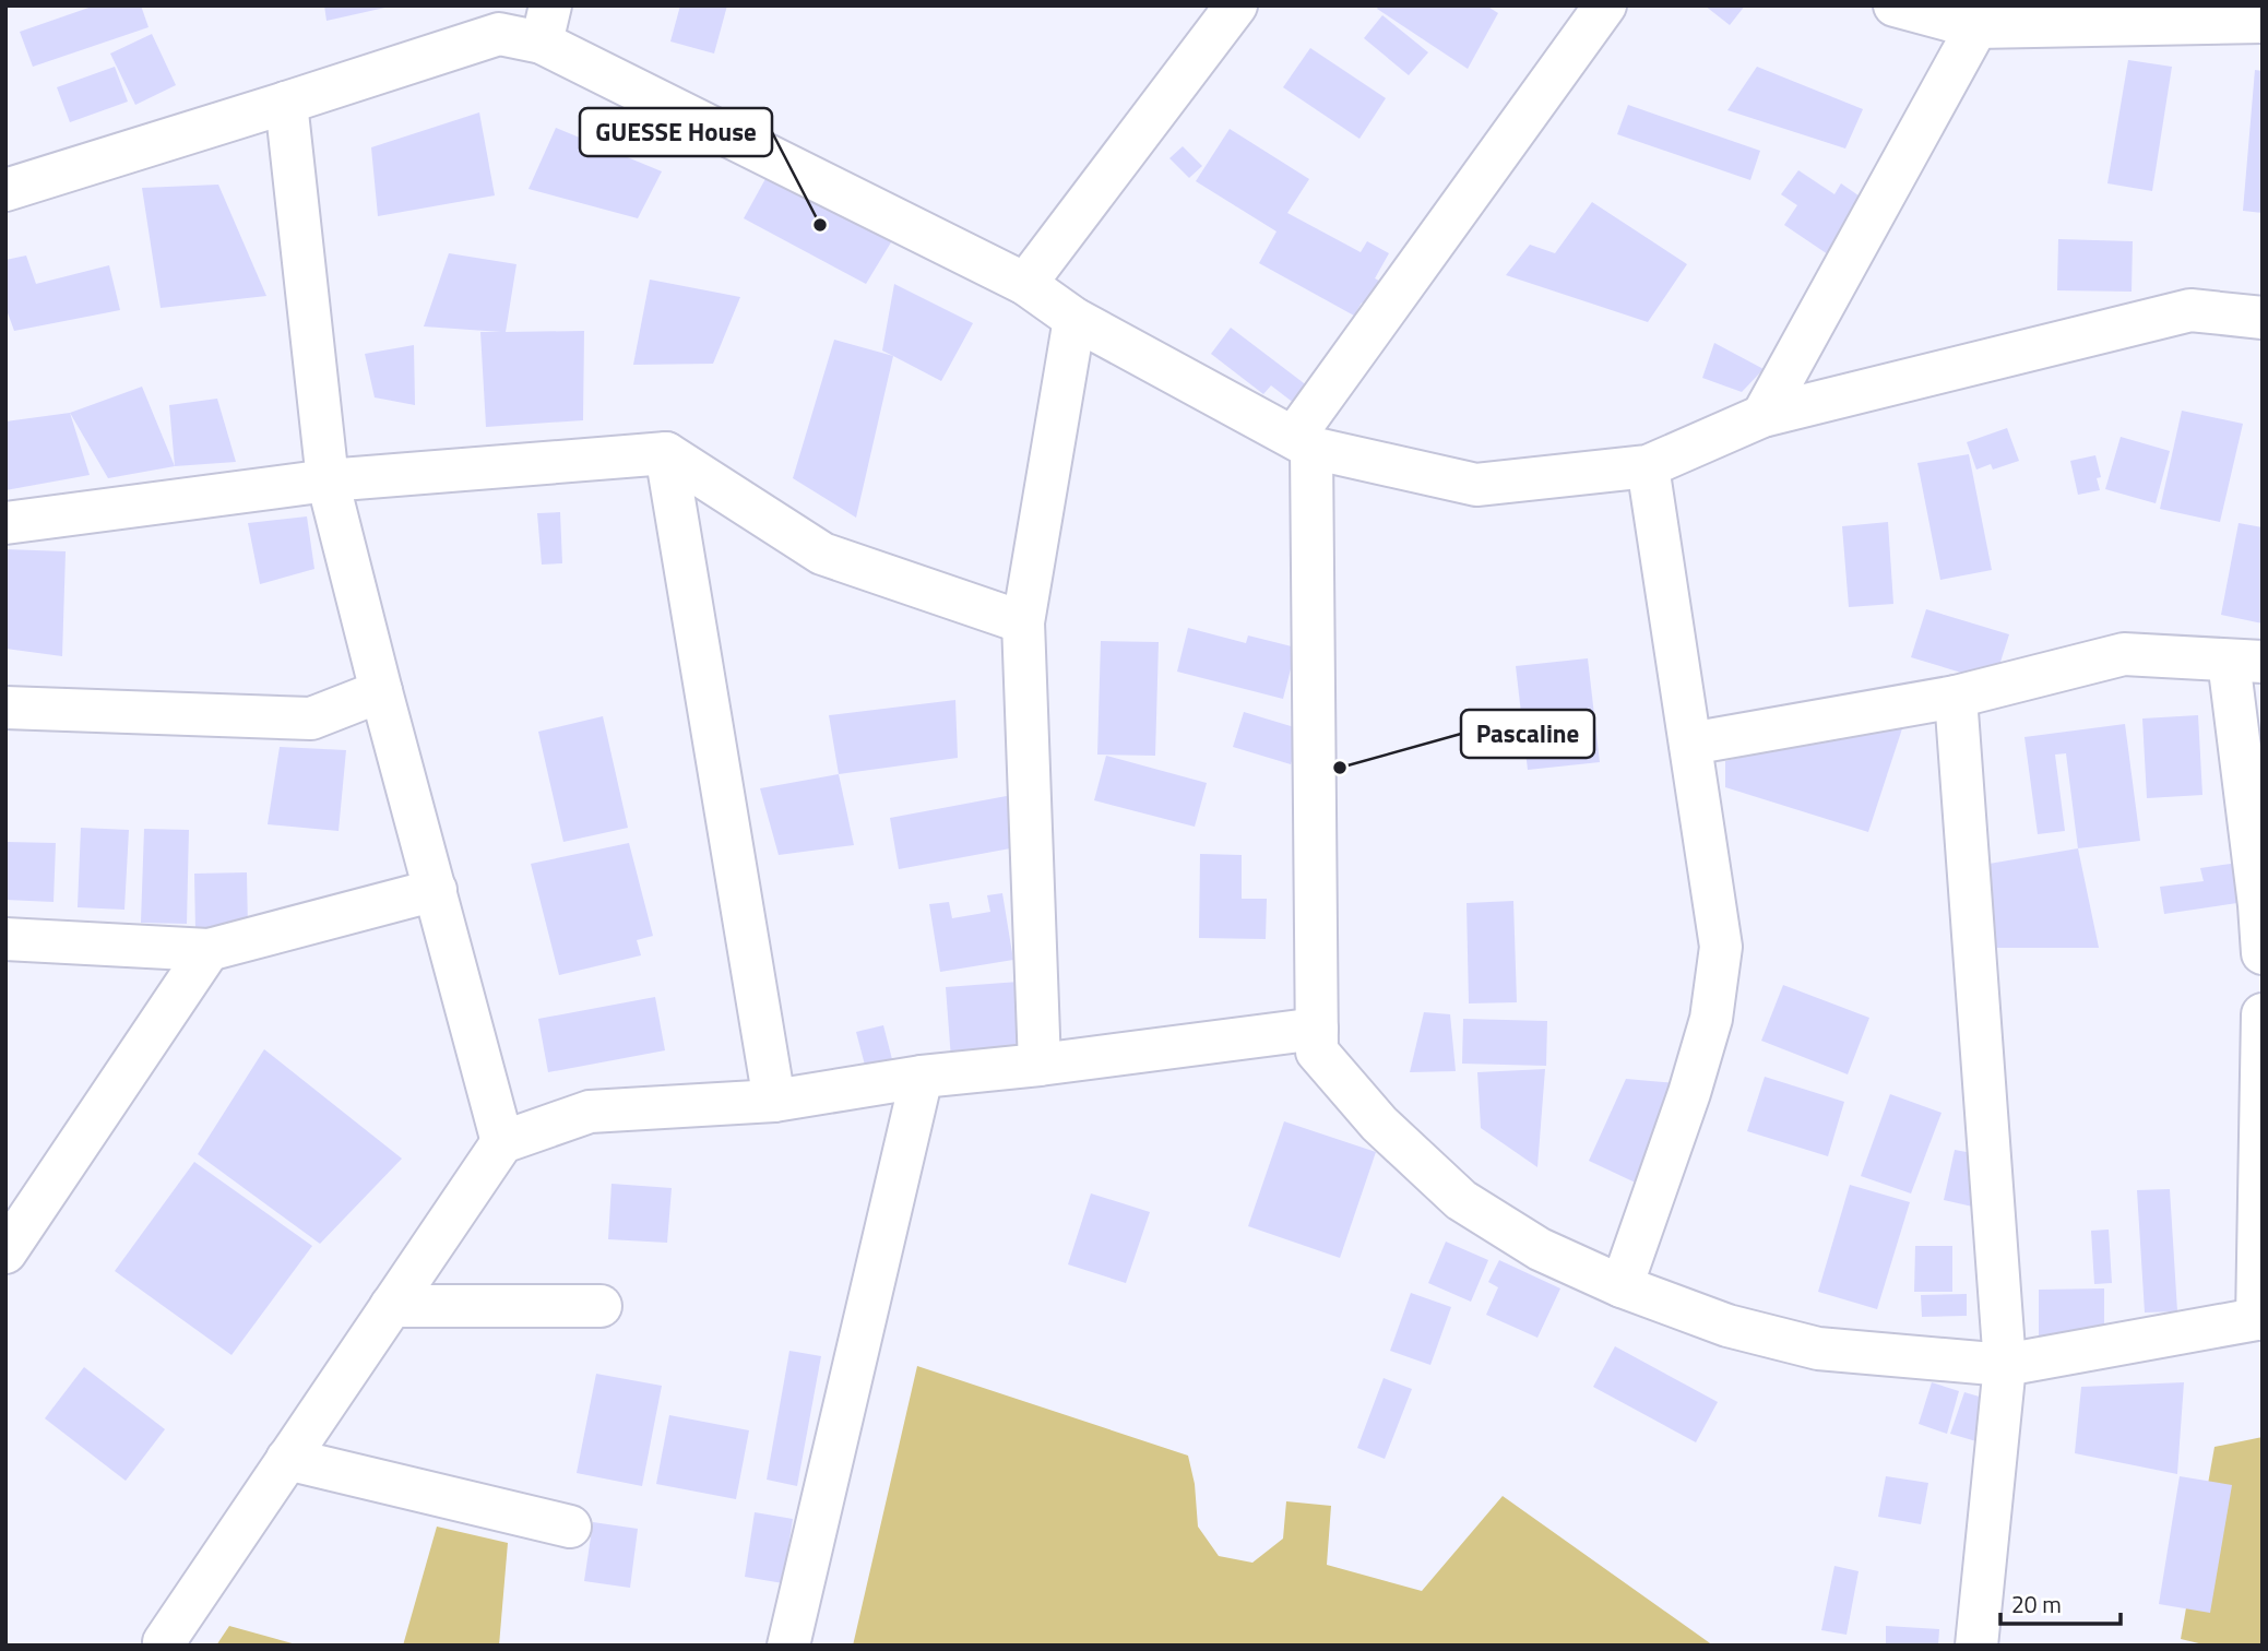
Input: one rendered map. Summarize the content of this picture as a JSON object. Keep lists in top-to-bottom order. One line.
{"places":["GUESSE House","Pascaline"],"scale_bar":"20 m"}
